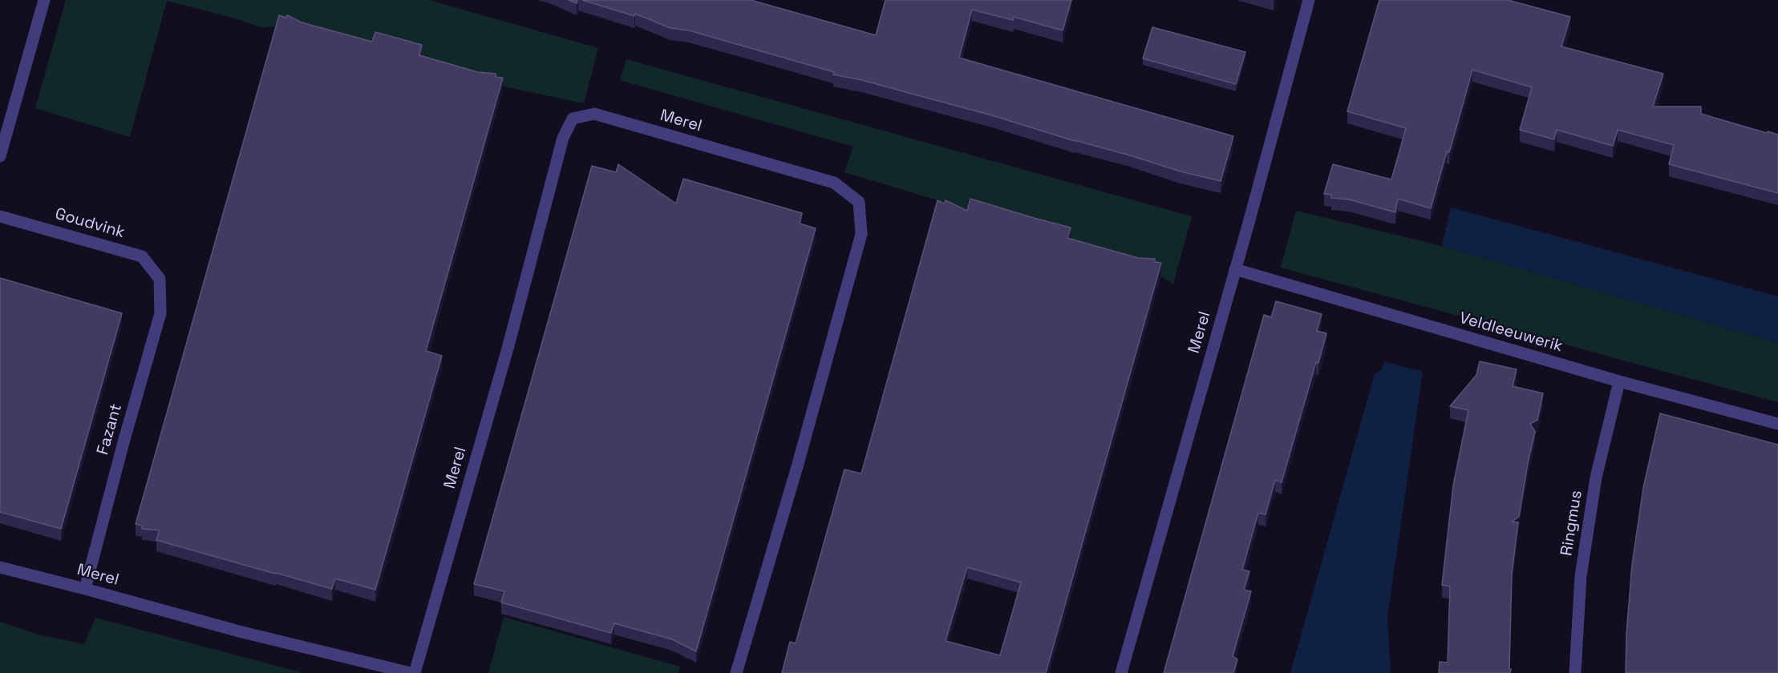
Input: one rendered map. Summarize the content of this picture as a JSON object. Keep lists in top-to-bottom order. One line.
{"streets":{"street":["Merel","Goudvink","Veldleeuwerik","Fazant","Ringmus"]},"crossings":[["Merel","Veldleeuwerik"],["Merel","Fazant"],["Goudvink","Fazant"],["Veldleeuwerik","Ringmus"]]}
